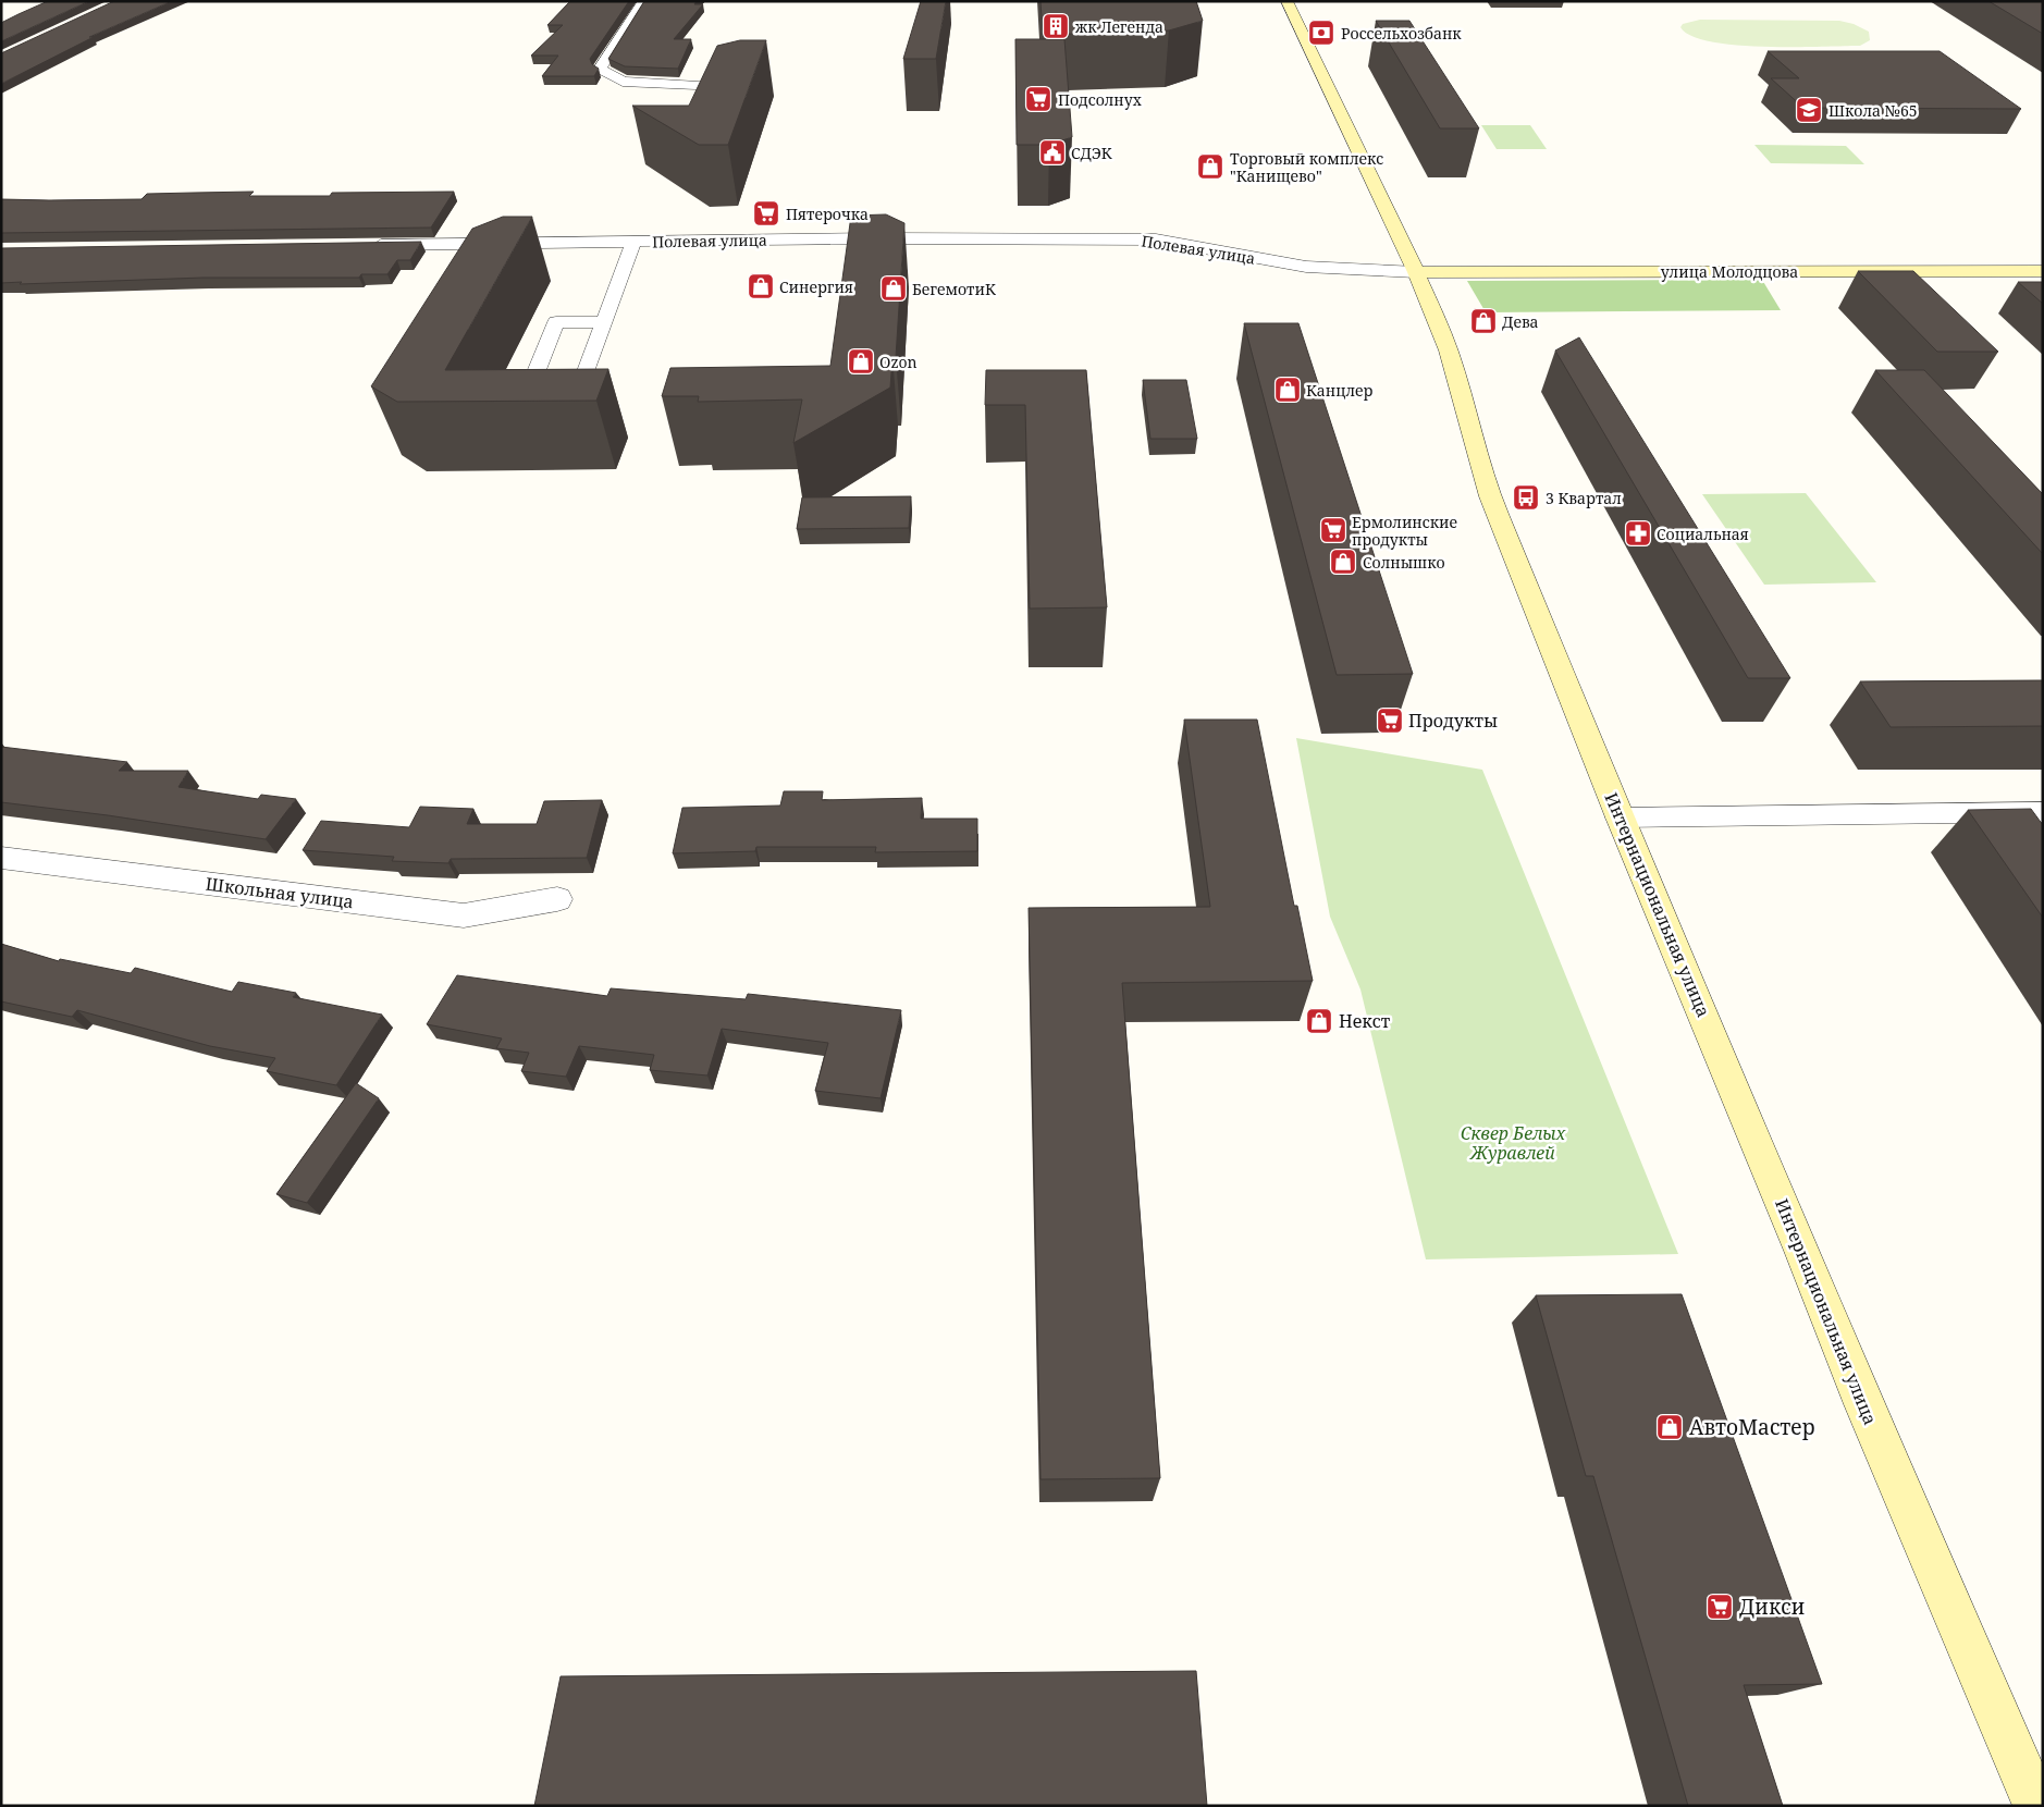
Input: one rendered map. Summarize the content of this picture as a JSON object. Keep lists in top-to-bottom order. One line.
{"streets":{"main road":["улица Молодцова","Интернациональная улица"],"street":["Полевая улица","Школьная улица"]},"crossings":[["Полевая улица","улица Молодцова"],["Полевая улица","Интернациональная улица"],["улица Молодцова","Интернациональная улица"]],"parks":["Сквер Белых Журавлей"],"places":{"building":["жк Легенда"],"bank":["Россельхозбанк"],"supermarket":["Подсолнух","Пятерочка","Ермолинские продукты","Продукты","Дикси"],"school or university":["Школа №65"],"public building":["СДЭК"],"shop":["Торговый комплекс \"Канищево\"","Синергия","БегемотиК","Дева","Ozon","Канцлер","Солнышко","Некст","АвтоМастер"],"bus stop":["3 Квартал"],"pharmacy":["Социальная"]}}
